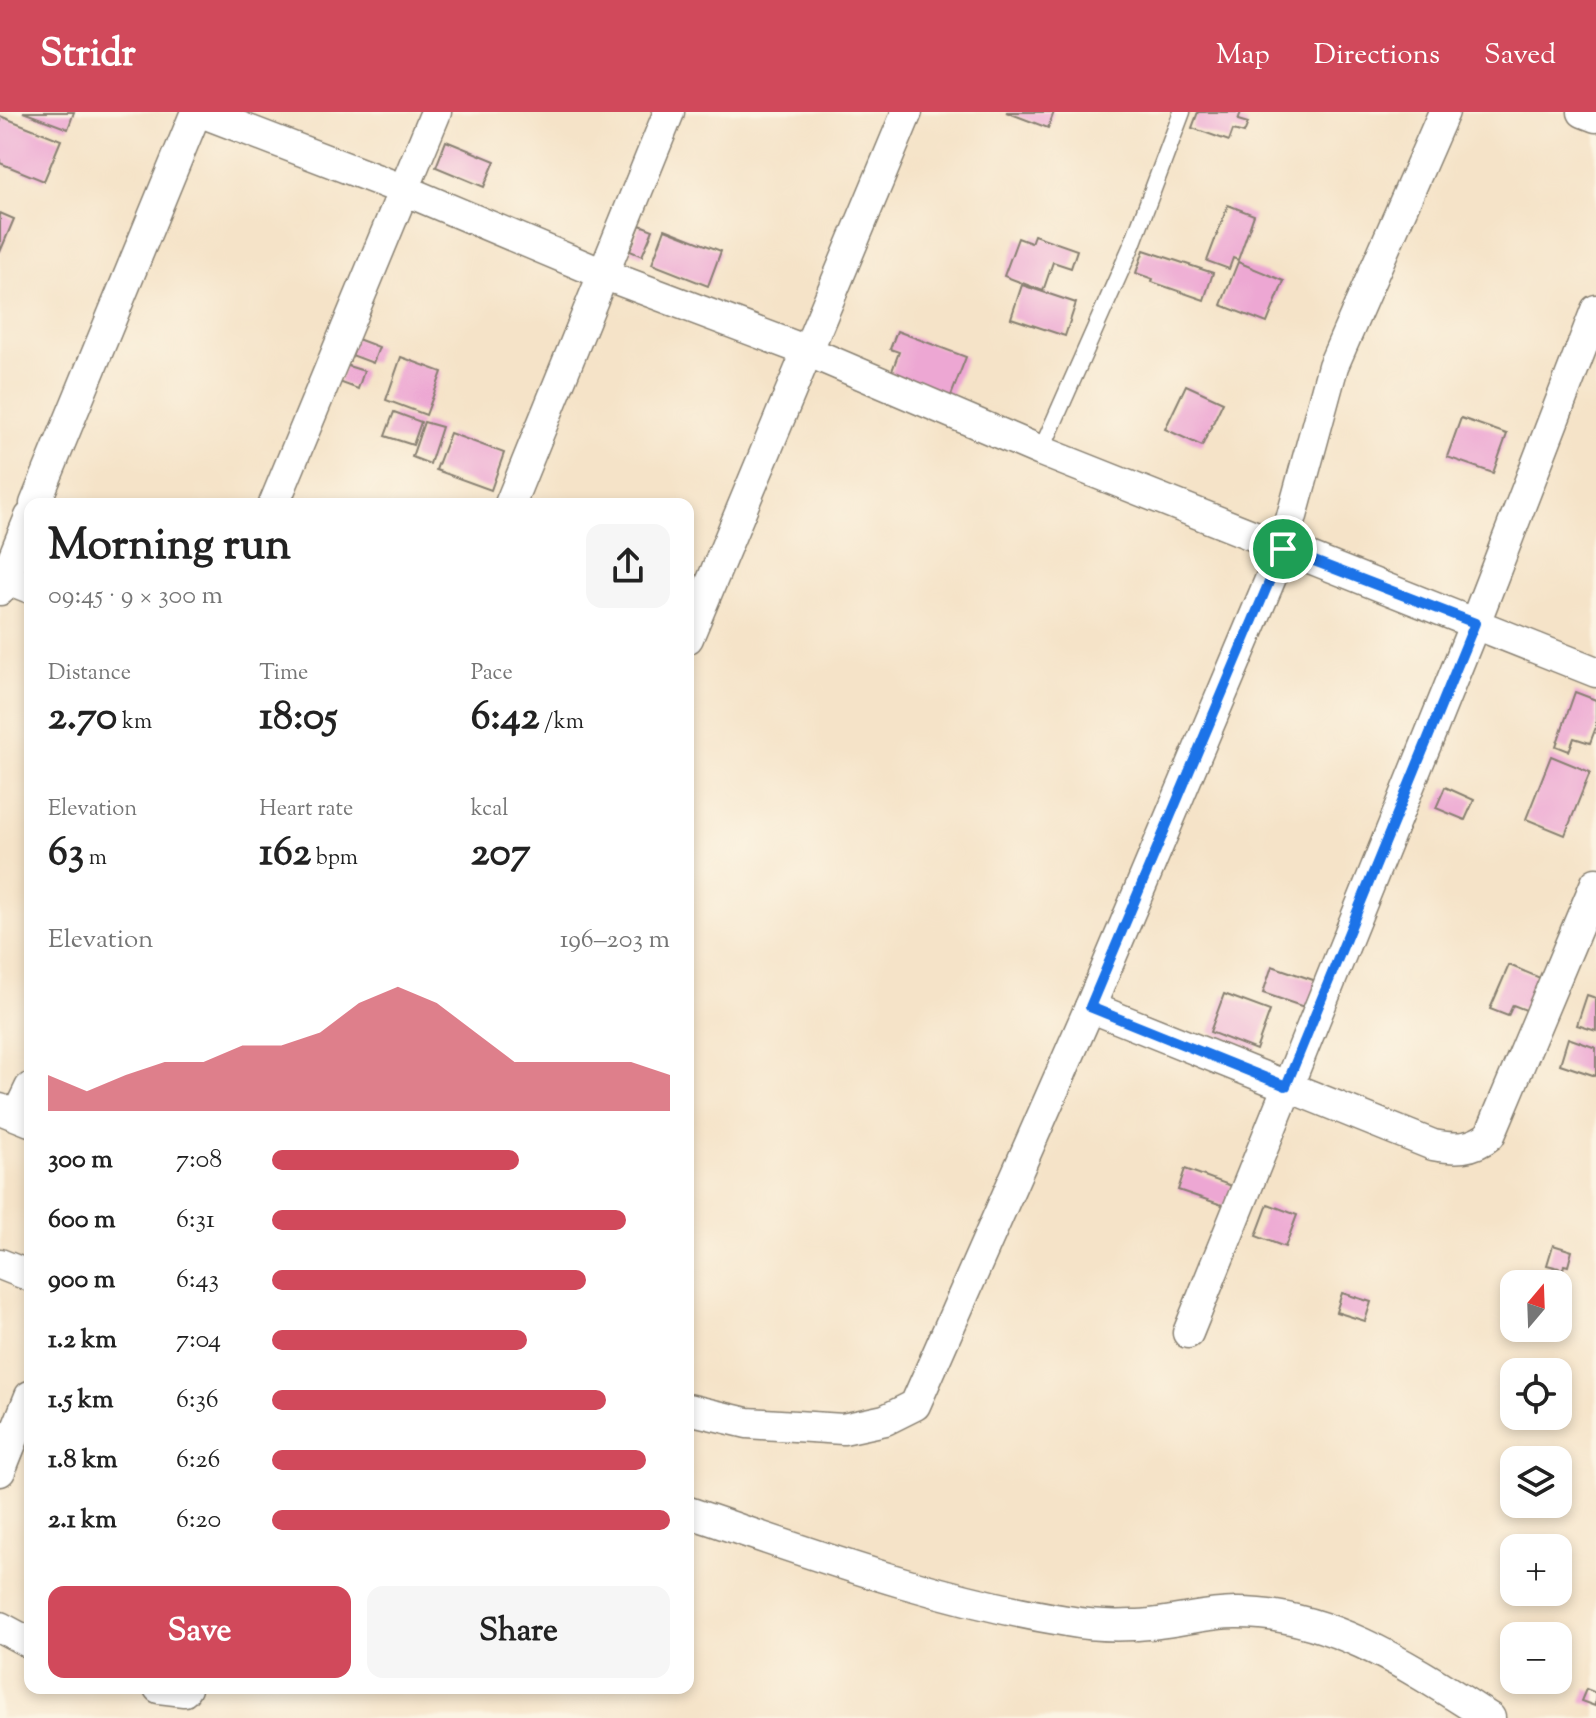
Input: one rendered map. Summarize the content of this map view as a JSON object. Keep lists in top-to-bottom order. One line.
{"north":"top","page":{"header":"Stridr","nav":["Map","Directions","Saved"],"heading":["Morning run","09:45 · 9 × 300 m"],"stats":[["Distance","2.70 km"],["Time","18:05"],["Pace","6:42 /km"],["Elevation","63 m"],["Heart rate","162 bpm"],["kcal","207"]],"chart":["Elevation","196–203 m"],"list":[{"name":"300 m","note":"7:08"},{"name":"600 m","note":"6:31"},{"name":"900 m","note":"6:43"},{"name":"1.2 km","note":"7:04"},{"name":"1.5 km","note":"6:36"},{"name":"1.8 km","note":"6:26"},{"name":"2.1 km","note":"6:20"}],"map_buttons":["+","−"],"buttons":["Save","Share"]}}
